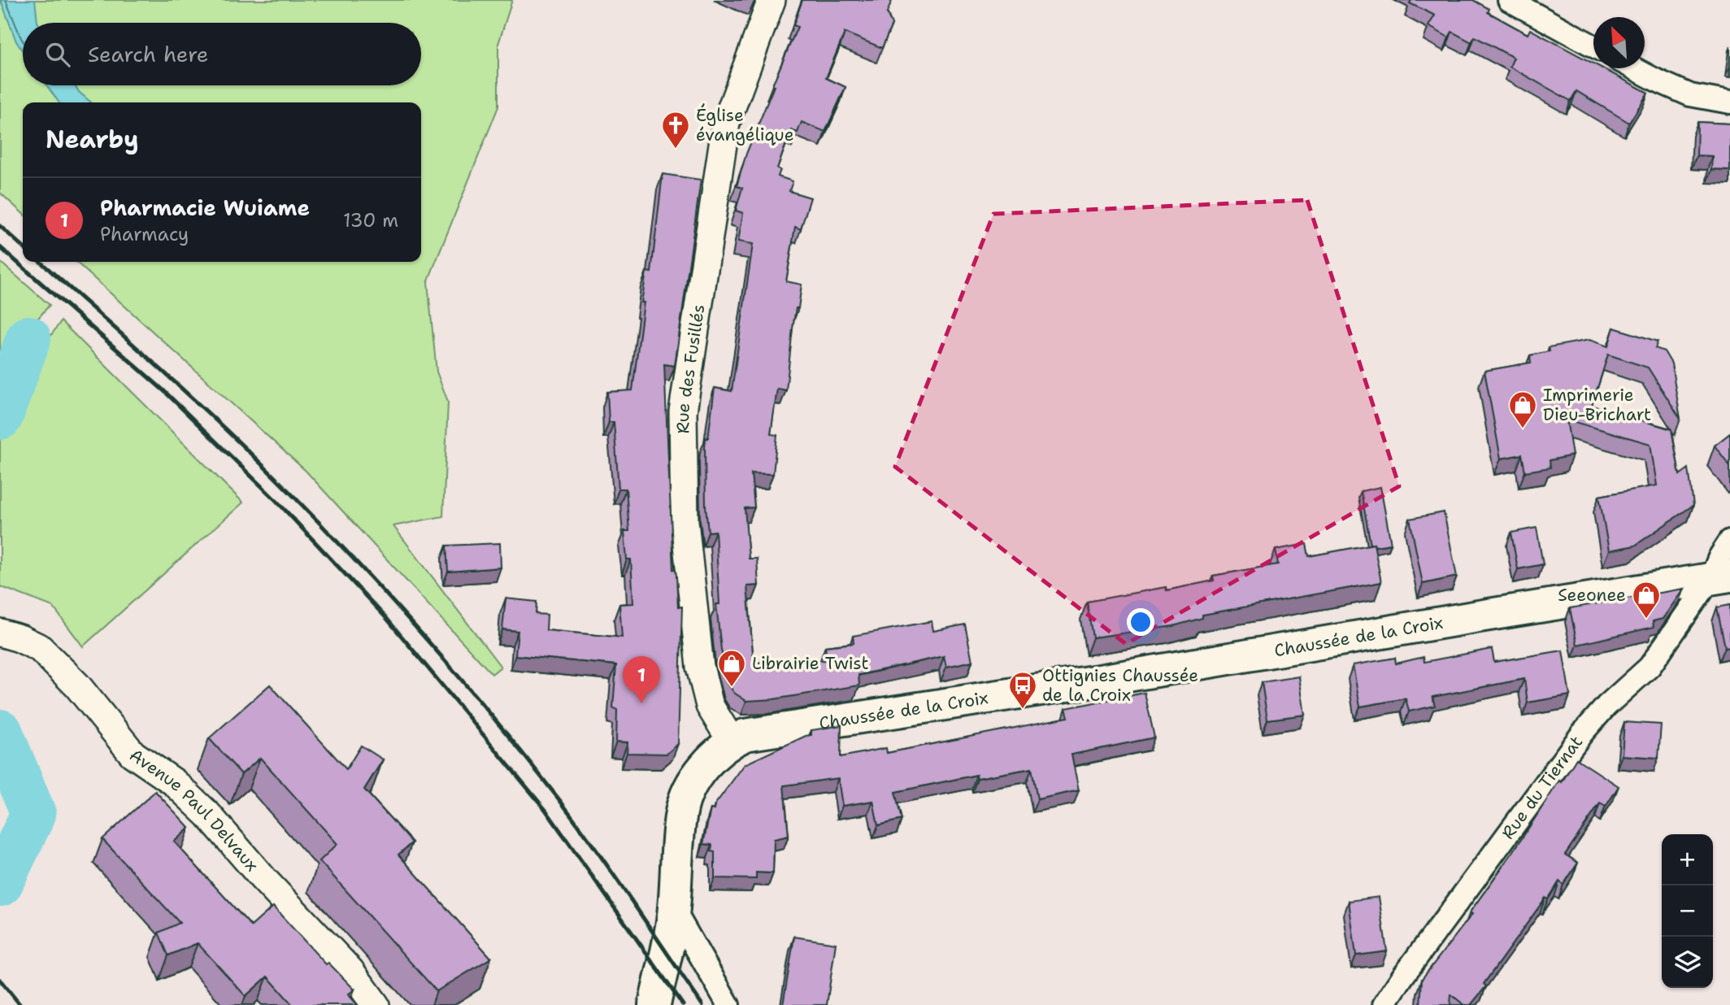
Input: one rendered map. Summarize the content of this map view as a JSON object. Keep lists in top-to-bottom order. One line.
{"streets":{"main road":["Chaussée de la Croix"],"street":["Rue des Fusillés","Rue du Tiernat","Avenue Paul Delvaux"]},"crossings":[["Rue des Fusillés","Chaussée de la Croix"],["Chaussée de la Croix","Rue du Tiernat"]],"places":{"church":["Église évangélique"],"shop":["Imprimerie Dieu-Brichart","Seeonee","Librairie Twist"],"bus stop":["Ottignies Chaussée de la Croix"]},"north":"top left","page":{"search":"Search here","heading":"Nearby","list":[{"mark":"1","name":"Pharmacie Wuiame","note":"Pharmacy","value":"130 m"}],"pins":"1","map_buttons":["+","−"]}}
